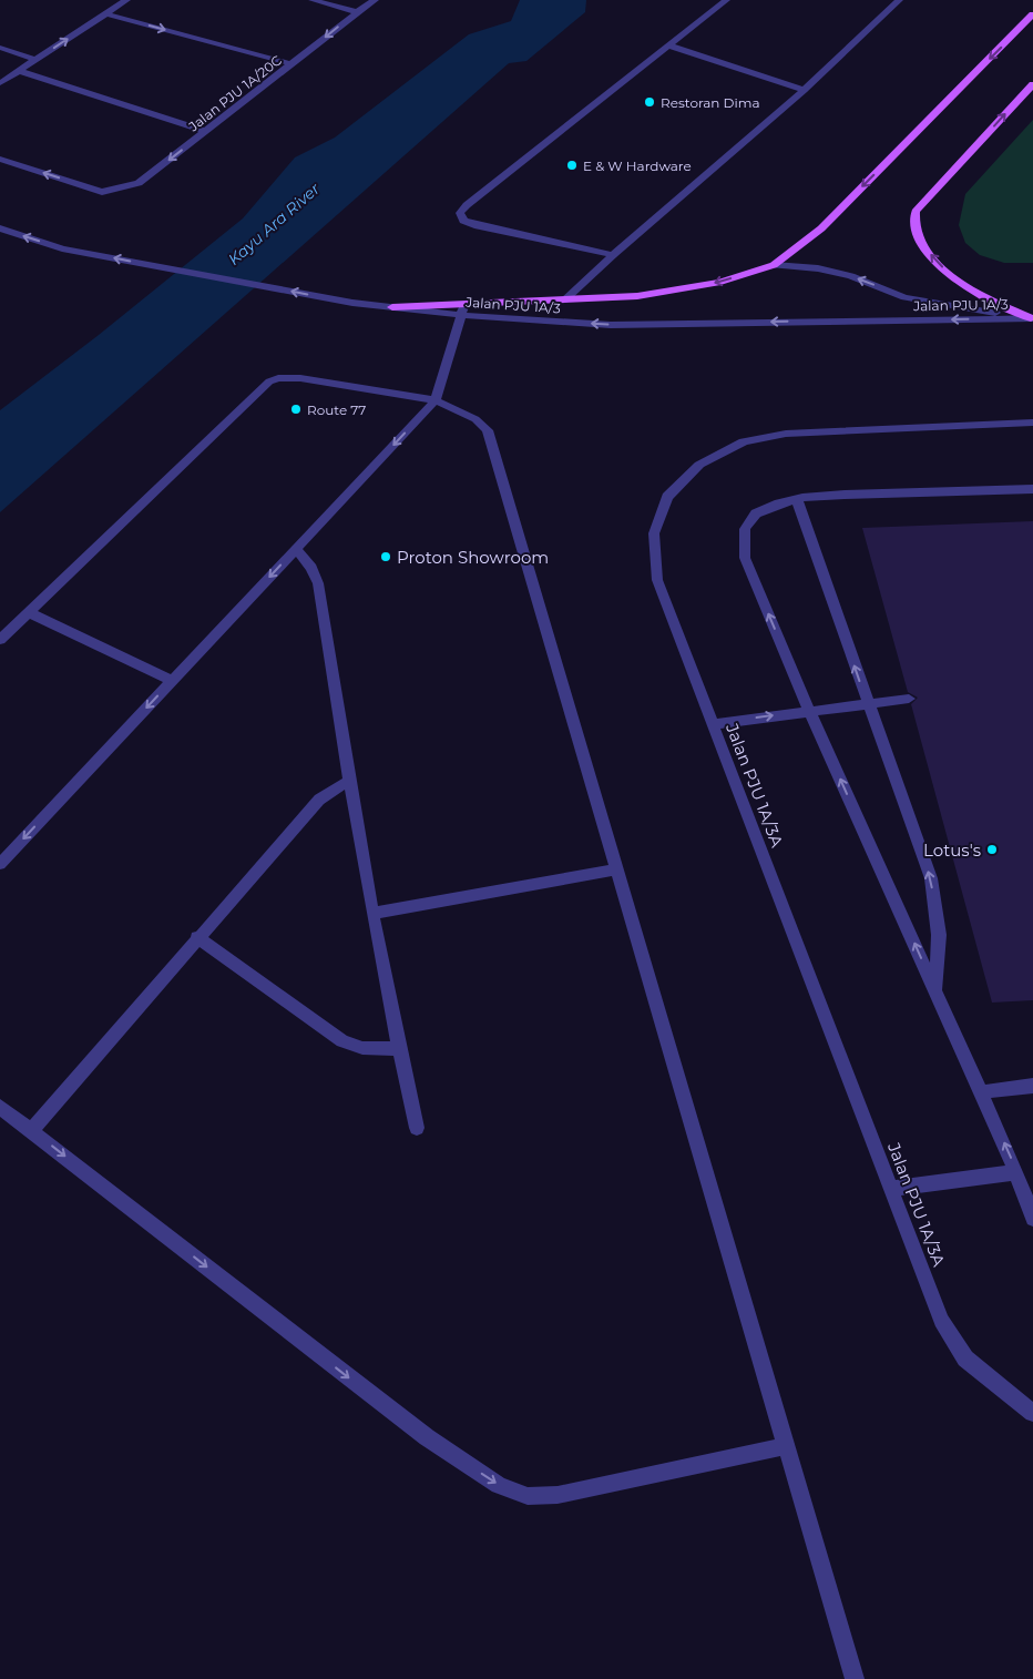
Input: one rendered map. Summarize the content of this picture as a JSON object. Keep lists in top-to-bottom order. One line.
{"streets":{"street":["Jalan PJU 1A/20C","Jalan PJU 1A/3","Jalan PJU 1A/3A"]},"one_way":["Jalan PJU 1A/20C","Jalan PJU 1A/3"],"water":["Kayu Ara River"],"places":["Restoran Dima","E & W Hardware","Route 77","Proton Showroom","Lotus's"]}
